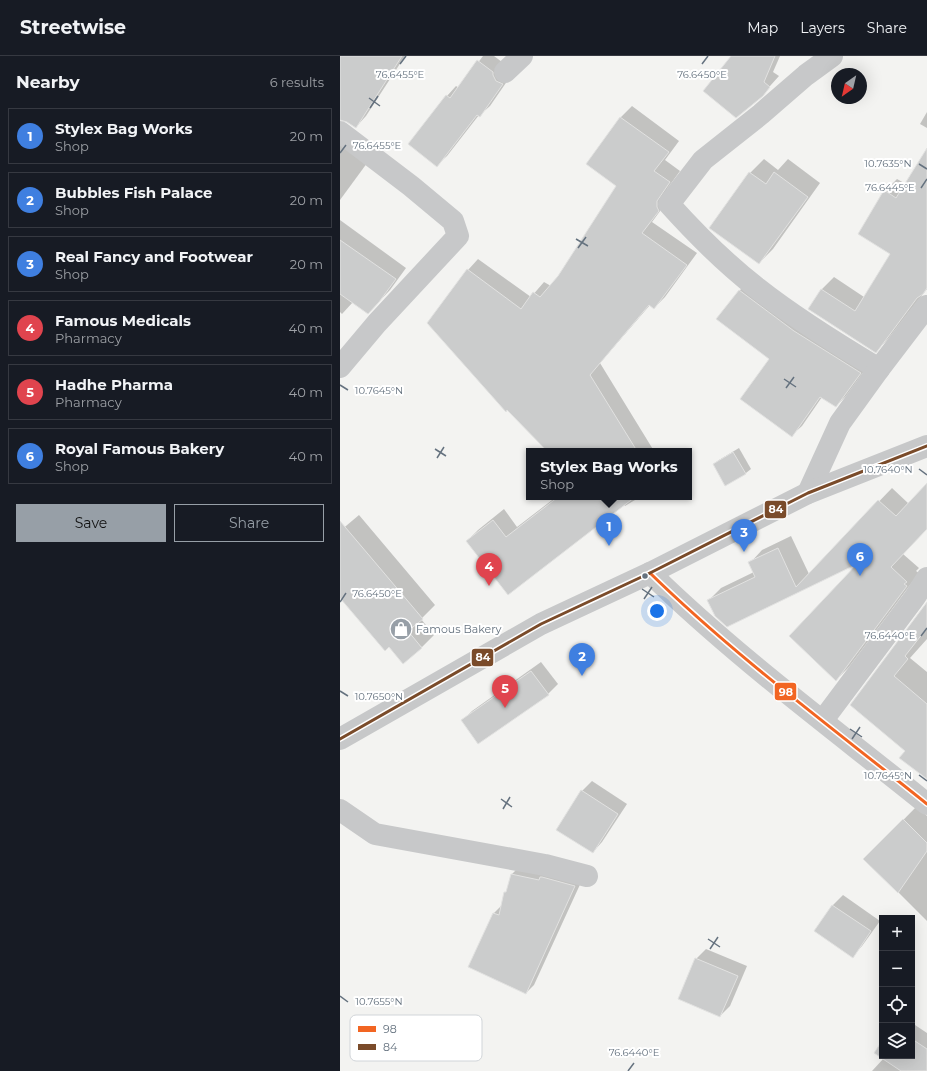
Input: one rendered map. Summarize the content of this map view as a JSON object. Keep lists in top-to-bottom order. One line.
{"places":{"shop":["Famous Bakery"]},"lines":["transit line 84","transit line 98"],"legend":["98","84"],"north":"bottom left","page":{"header":"Streetwise","nav":["Map","Layers","Share"],"heading":["Nearby","6 results"],"list":[{"mark":"1","name":"Stylex Bag Works","note":"Shop","value":"20 m"},{"mark":"2","name":"Bubbles Fish Palace","note":"Shop","value":"20 m"},{"mark":"3","name":"Real Fancy and Footwear","note":"Shop","value":"20 m"},{"mark":"4","name":"Famous Medicals","note":"Pharmacy","value":"40 m"},{"mark":"5","name":"Hadhe Pharma","note":"Pharmacy","value":"40 m"},{"mark":"6","name":"Royal Famous Bakery","note":"Shop","value":"40 m"}],"popup":["Stylex Bag Works","Shop"],"buttons":["Save","Share"],"pins":["1","3","6","4","2","5"],"map_buttons":["+","−"]},"coordinates":["76.6455°E","76.6450°E","10.7635°N","76.6445°E","10.7645°N","10.7640°N","76.6440°E","10.7650°N","10.7655°N"]}
